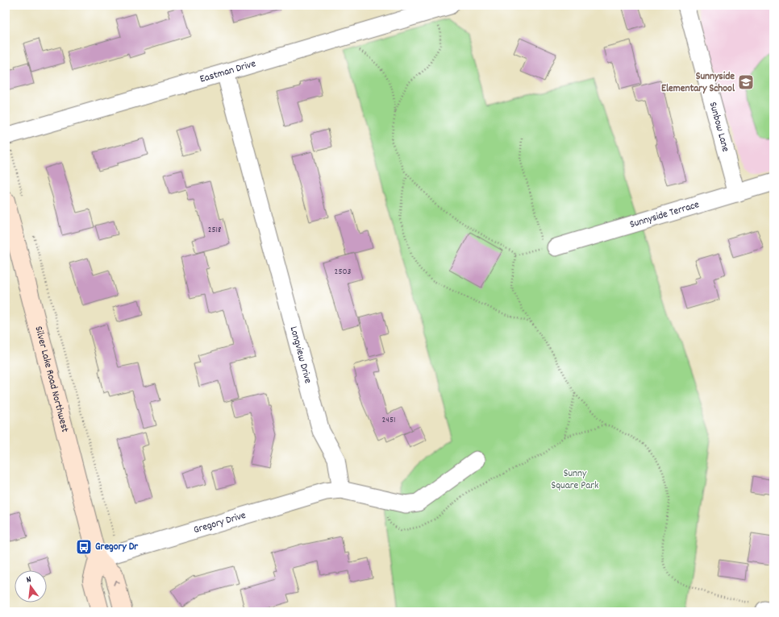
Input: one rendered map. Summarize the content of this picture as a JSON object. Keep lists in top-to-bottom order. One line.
{"streets":{"main road":["Silver Lake Road Northwest"],"street":["Eastman Drive","Sunbow Lane","Sunnyside Terrace","Longview Drive","Gregory Drive"]},"crossings":[["Eastman Drive","Longview Drive"],["Sunbow Lane","Sunnyside Terrace"],["Longview Drive","Gregory Drive"],["Silver Lake Road Northwest","Gregory Drive"]],"parks":["Sunny Square Park"],"places":{"school or university":["Sunnyside Elementary School"],"bus stop":["Gregory Dr"]},"house_numbers":["2518","2503","2451"],"north":"top"}
